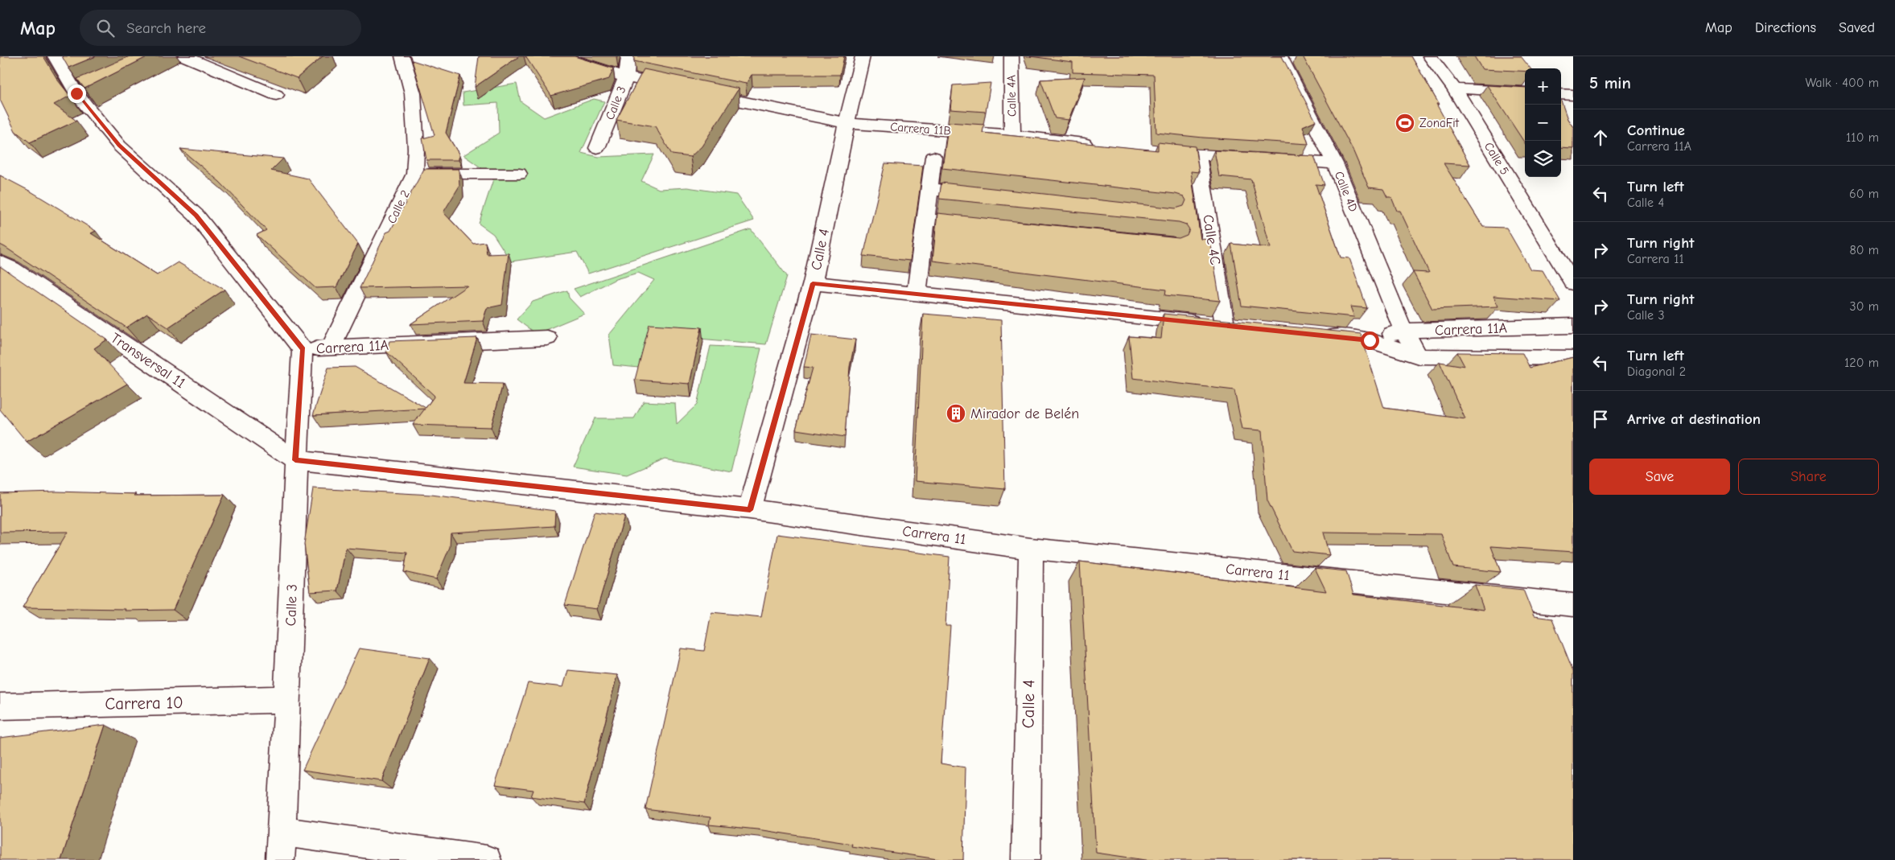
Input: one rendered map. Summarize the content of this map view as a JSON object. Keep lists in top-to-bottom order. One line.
{"streets":{"street":["Calle 4A","Calle 3","Carrera 11B","Calle 5","Calle 4D","Calle 2","Calle 4C","Calle 4","Carrera 11A","Transversal 11","Carrera 11","Carrera 10"]},"crossings":[["Calle 4A","Carrera 11B"],["Calle 3","Carrera 11A"],["Calle 3","Transversal 11"],["Calle 3","Carrera 11"],["Calle 3","Carrera 10"],["Carrera 11B","Calle 4"],["Calle 4D","Carrera 11A"],["Calle 2","Carrera 11A"],["Calle 4","Carrera 11"],["Transversal 11","Carrera 11"]],"places":{"sports":["ZonaFit"],"building":["Mirador de Belén"]},"page":{"header":"Map","search":"Search here","nav":["Map","Directions","Saved"],"heading":["5 min","Walk · 400 m"],"map_buttons":["+","−"],"list":[["Continue","Carrera 11A","110 m"],["Turn left","Calle 4","60 m"],["Turn right","Carrera 11","80 m"],["Turn right","Calle 3","30 m"],["Turn left","Diagonal 2","120 m"],"Arrive at destination"],"buttons":["Save","Share"]}}
